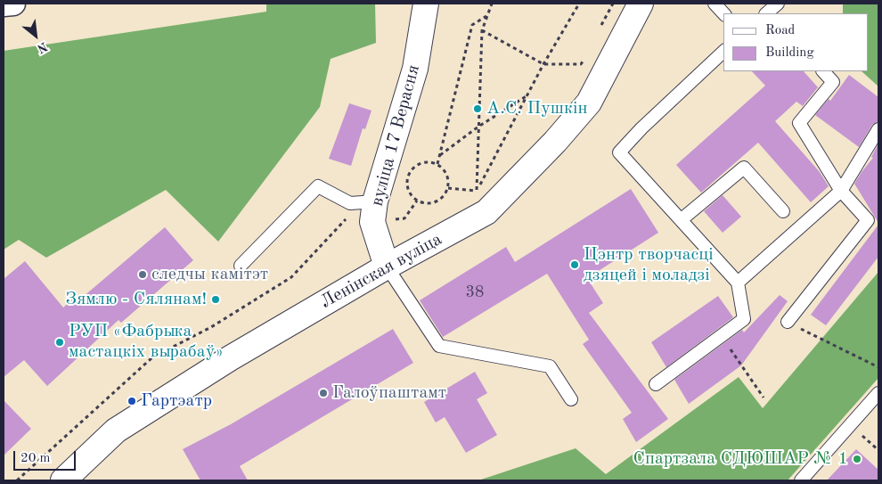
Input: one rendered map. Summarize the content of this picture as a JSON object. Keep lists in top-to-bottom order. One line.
{"streets":{"main road":["вуліца 17 Верасня","Ленінская вуліца"]},"crossings":[["вуліца 17 Верасня","Ленінская вуліца"]],"places":["А.С. Пушкін","Цэнтр творчасці дзяцей і моладзі","следчы камітэт","Зямлю - Сялянам!","РУП «Фабрыка мастацкіх вырабаў»","Галоўпаштамт","Гартэатр","Спартзала СДЮШАР № 1"],"house_numbers":["38"],"legend":["Road","Building"],"scale_bar":"20 m","north":"bottom right"}
